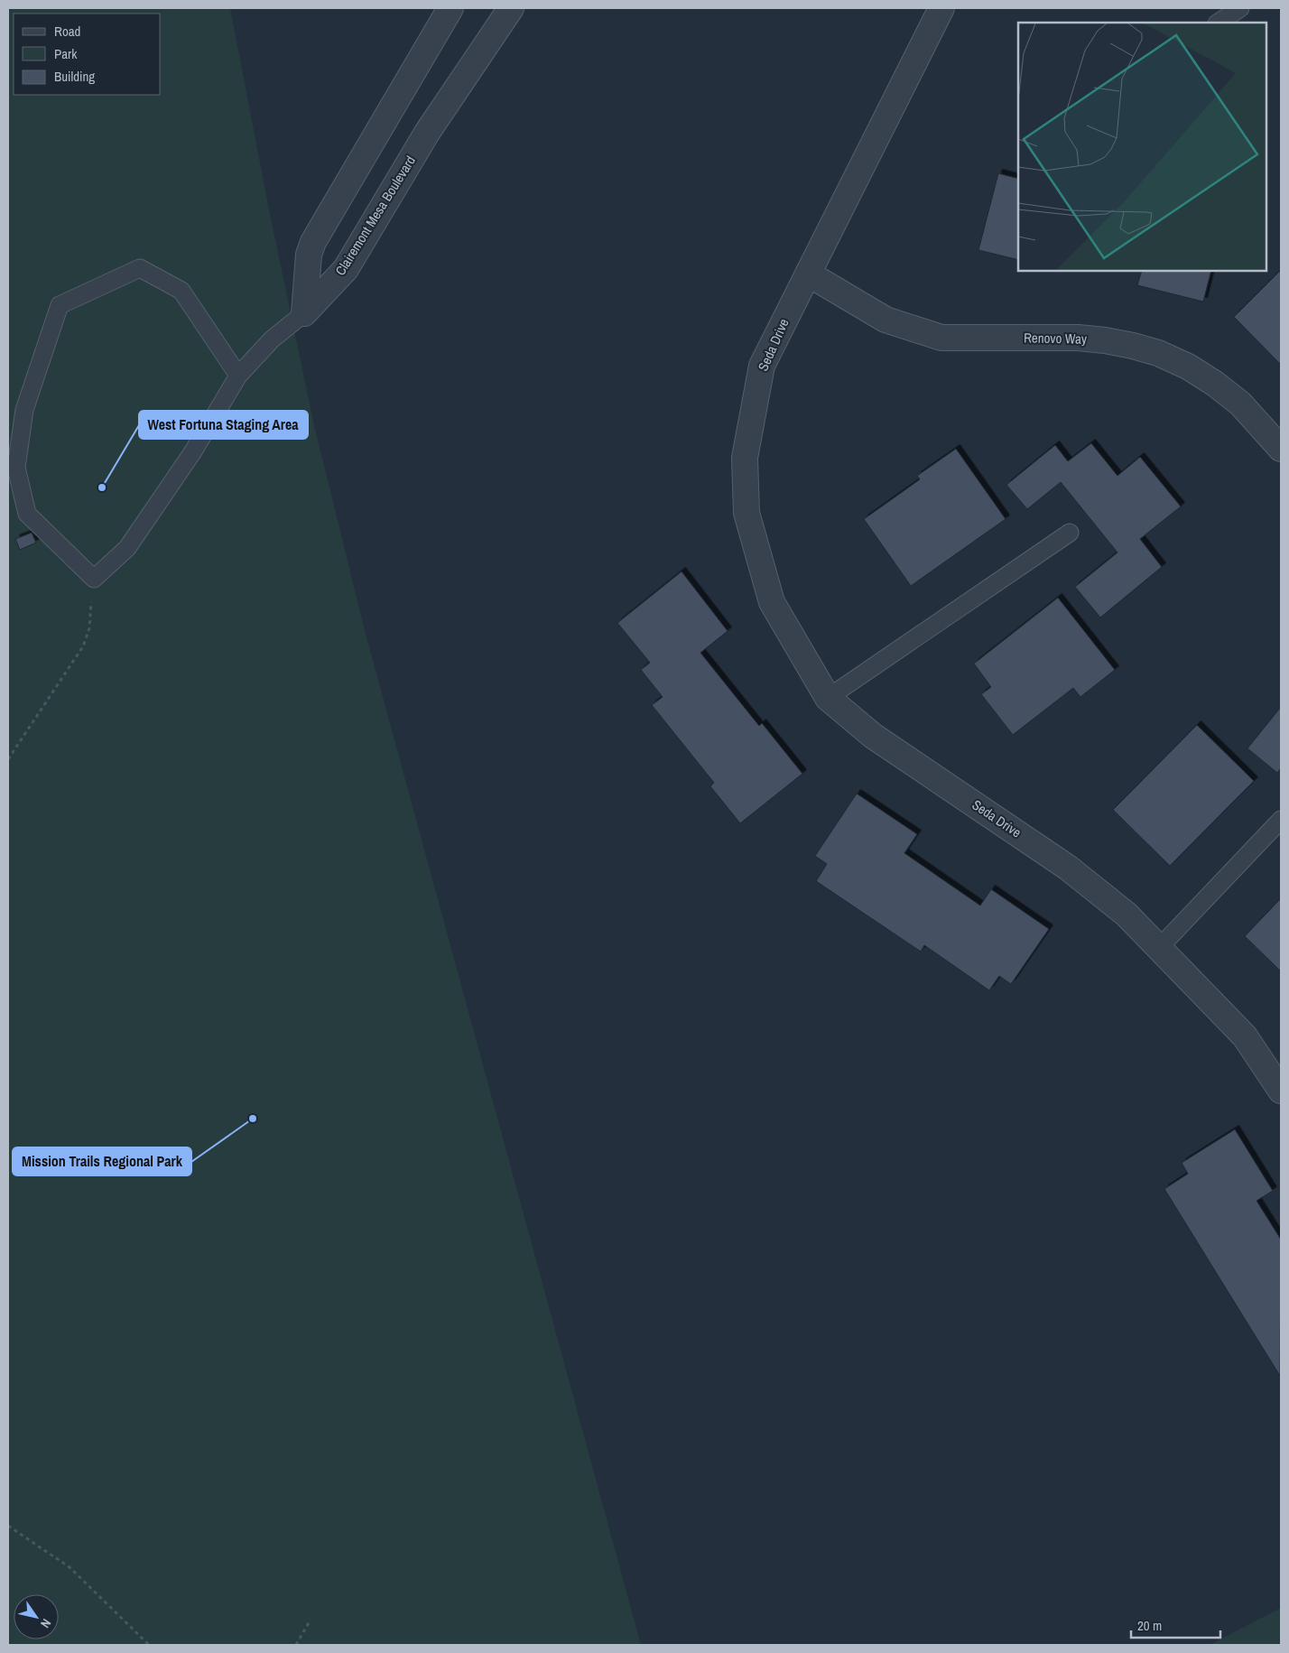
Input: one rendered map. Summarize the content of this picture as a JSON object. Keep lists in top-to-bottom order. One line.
{"streets":{"street":["Clairemont Mesa Boulevard","Renovo Way","Seda Drive"]},"crossings":[["Renovo Way","Seda Drive"]],"places":["West Fortuna Staging Area","Mission Trails Regional Park"],"legend":["Road","Park","Building"],"scale_bar":"20 m","north":"bottom right"}
